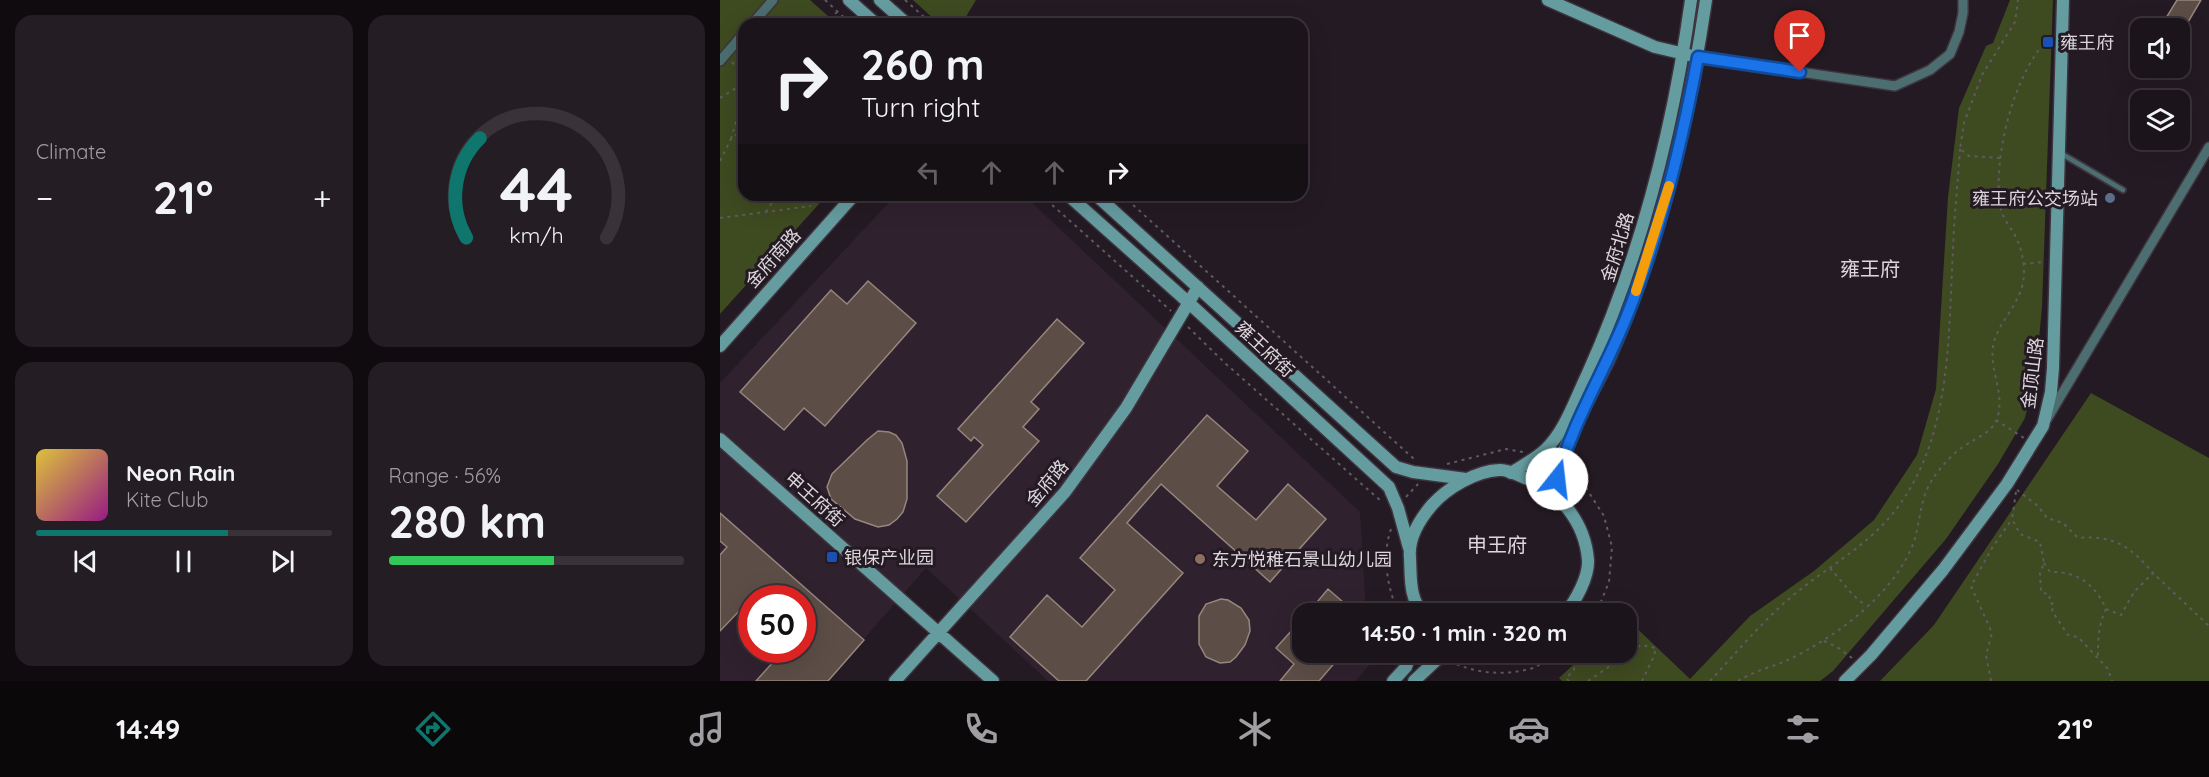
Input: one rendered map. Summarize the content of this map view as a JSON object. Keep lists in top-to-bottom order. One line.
{"streets":{"main road":["金府北路","金府南路","雍王府街","金顶山路","金府路","申王府街"]},"crossings":[["雍王府街","金府路"],["金府路","申王府街"]],"districts":["雍王府","申王府"],"places":{"transit":["雍王府","银保产业园"],"other":["雍王府公交场站","东方悦稚石景山幼儿园"]},"page":{"tile":["Climate",["Range · 56%","280 km"]],"turn":["260 m","Turn right"],"heat":["−","21°","+"],"song":["Neon Rain","Kite Club"],"limit":"50","trip":"14:50 · 1 min · 320 m","tabs":["14:49","21°"],"gauge":["44","km/h"]}}
